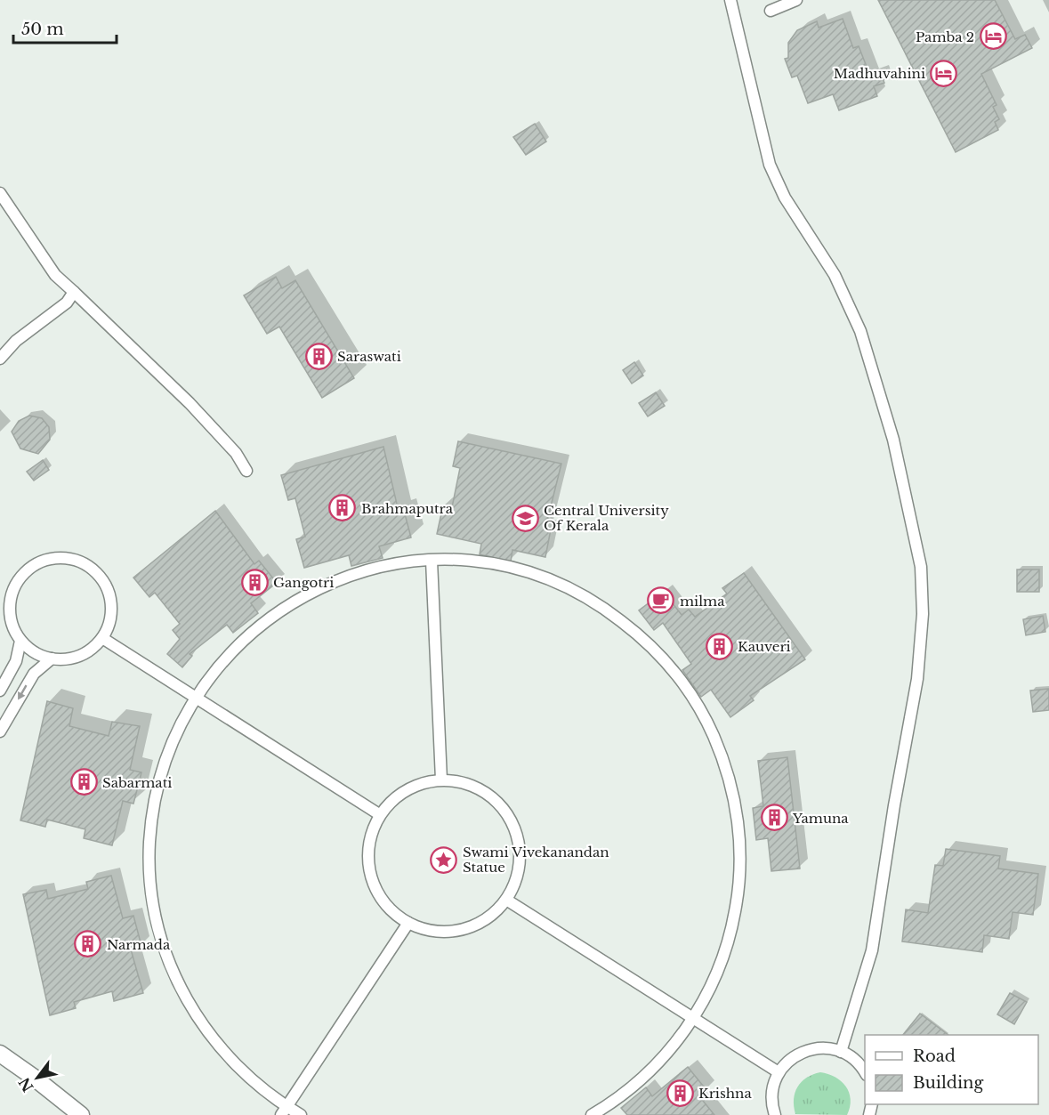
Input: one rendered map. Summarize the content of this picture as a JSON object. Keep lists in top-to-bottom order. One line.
{"places":{"hotel":["Pamba 2","Madhuvahini"],"building":["Saraswati","Brahmaputra","Gangotri","Kauveri","Sabarmati","Yamuna","Narmada","Krishna"],"school or university":["Central University Of Kerala"],"cafe":["milma"],"place":["Swami Vivekanandan Statue"]},"legend":["Road","Building"],"scale_bar":"50 m","north":"bottom left"}
